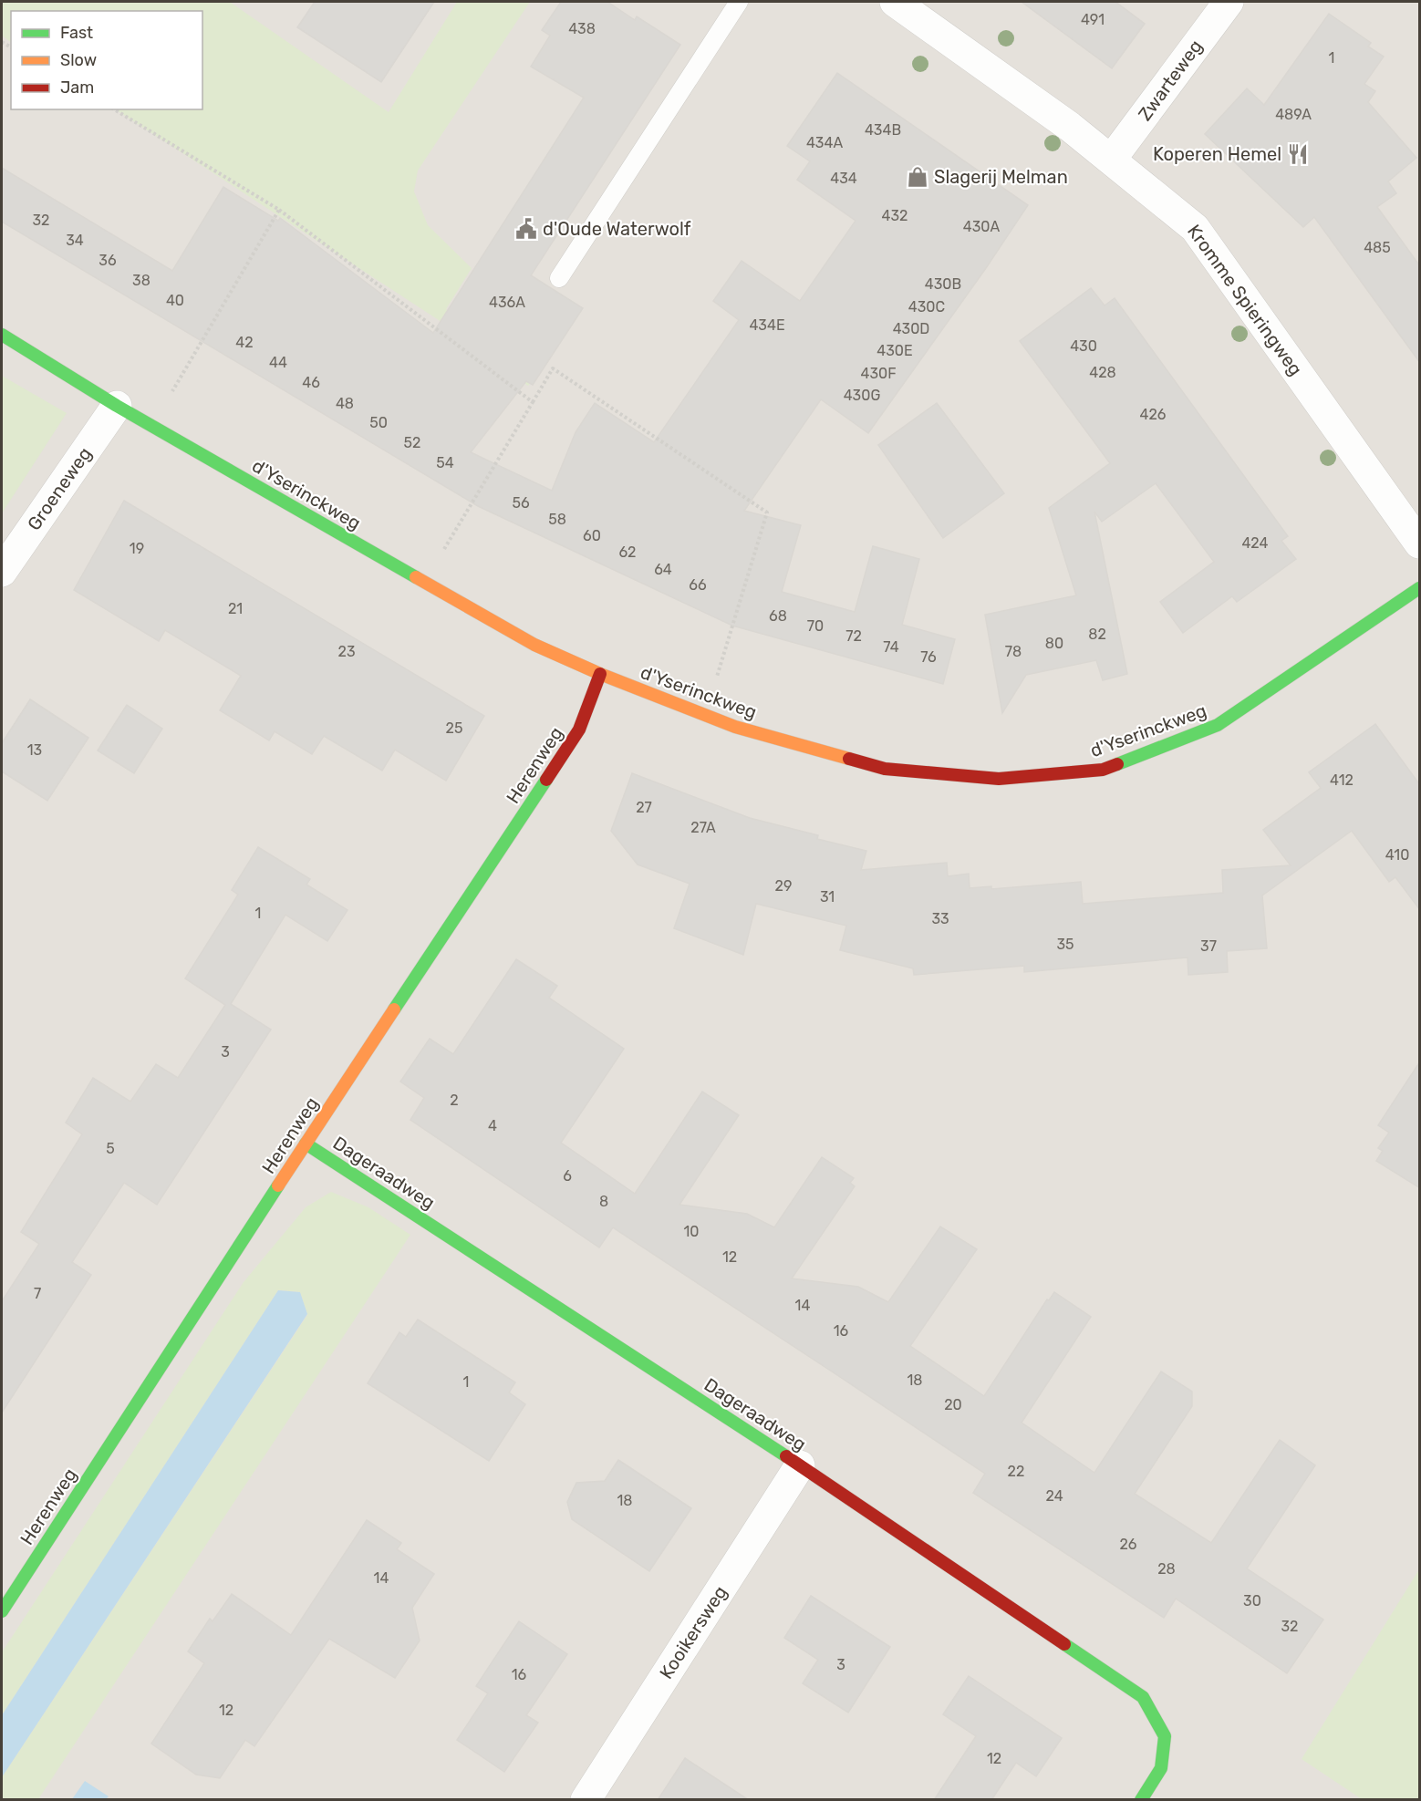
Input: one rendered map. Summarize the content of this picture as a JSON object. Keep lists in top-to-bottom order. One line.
{"streets":{"street":["Zwarteweg","Kromme Spieringweg","Groeneweg","d'Yserinckweg","Herenweg","Dageraadweg","Kooikersweg"]},"crossings":[["Zwarteweg","Kromme Spieringweg"],["Groeneweg","d'Yserinckweg"],["d'Yserinckweg","Herenweg"],["Herenweg","Dageraadweg"],["Dageraadweg","Kooikersweg"]],"places":{"restaurant":["Koperen Hemel"],"shop":["Slagerij Melman"],"public building":["d'Oude Waterwolf"]},"house_numbers":["491","438","1","489A","434B","434A","434","432","32","430A","34","485","36","38","430B","40","436A","430C","434E","430D","42","430","430E","44","428","430F","46","430G","48","426","50","52","54","56","58","60","424","19","62","64","66","21","68","70","82","72","80","74","23","78","76","25","13","412","27","27A","410","29","31","1","33","35","37","3","2","4","5","6","8","10","12","7","14","16","18","1","20","22","24","18","26","28","14","30","32","3","16","12","12"],"legend":["Fast","Slow","Jam"]}
